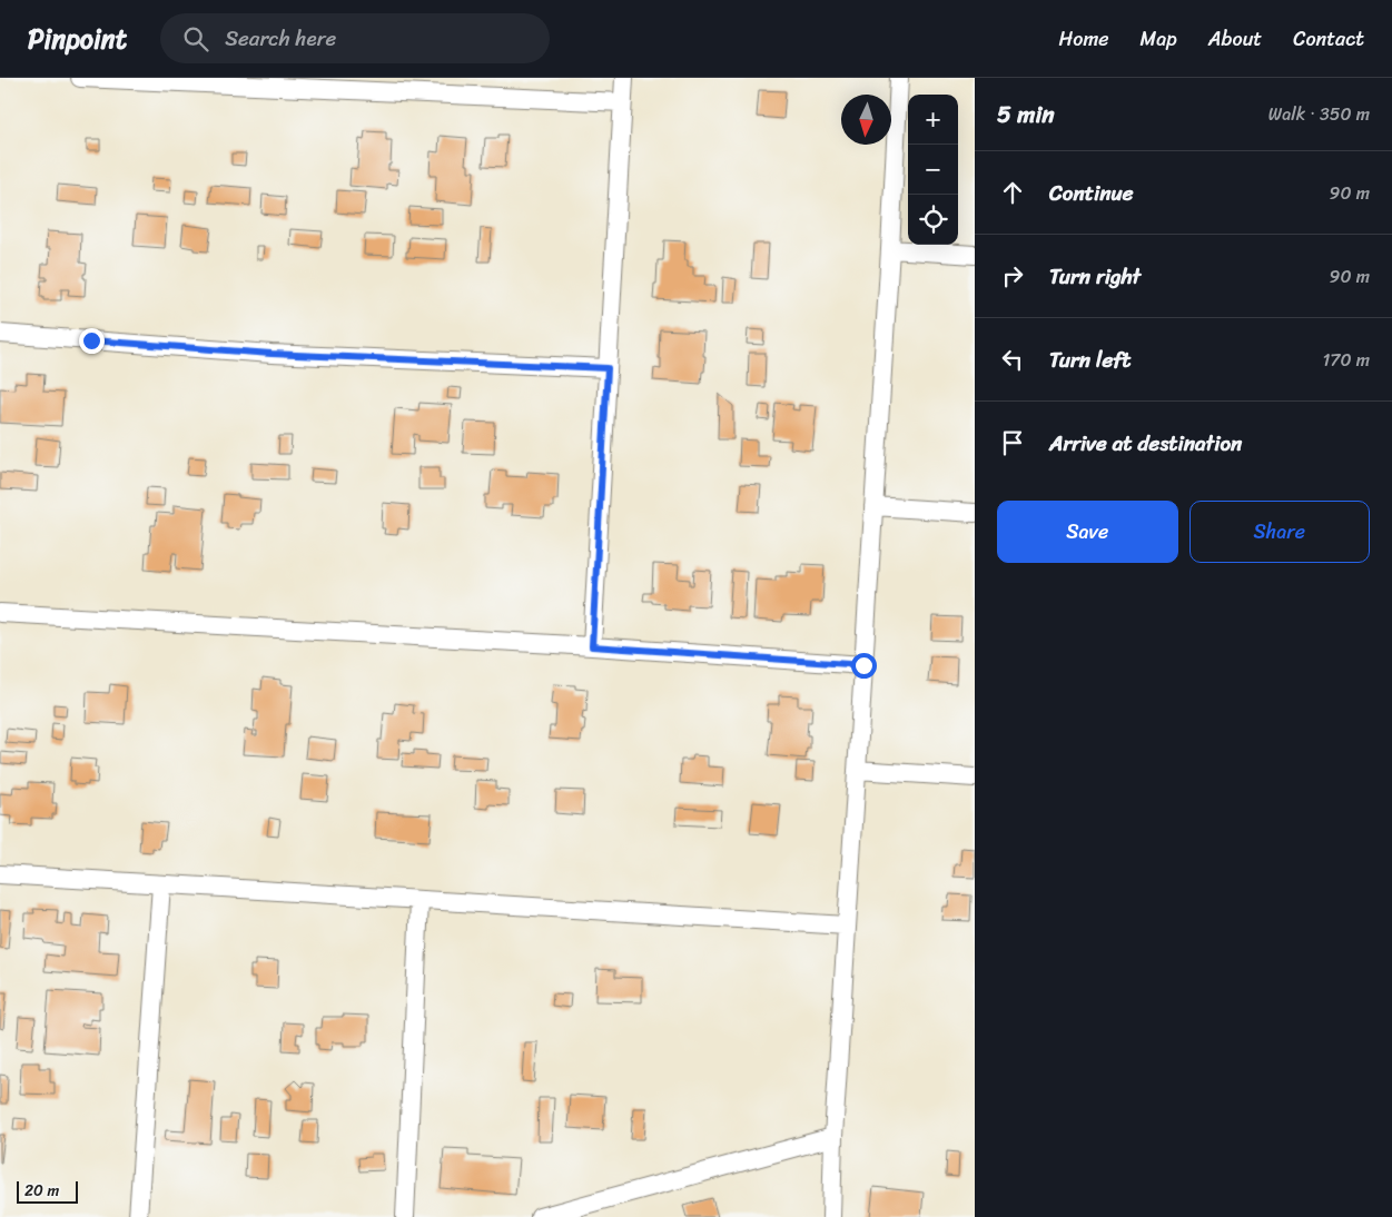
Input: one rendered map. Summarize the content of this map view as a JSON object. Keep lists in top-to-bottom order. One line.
{"scale_bar":"20 m","north":"bottom","page":{"header":"Pinpoint","search":"Search here","nav":["Home","Map","About","Contact"],"heading":["5 min","Walk · 350 m"],"map_buttons":["+","−"],"list":[["Continue","90 m"],["Turn right","90 m"],["Turn left","170 m"],"Arrive at destination"],"buttons":["Save","Share"],"scale":"20 m"}}
